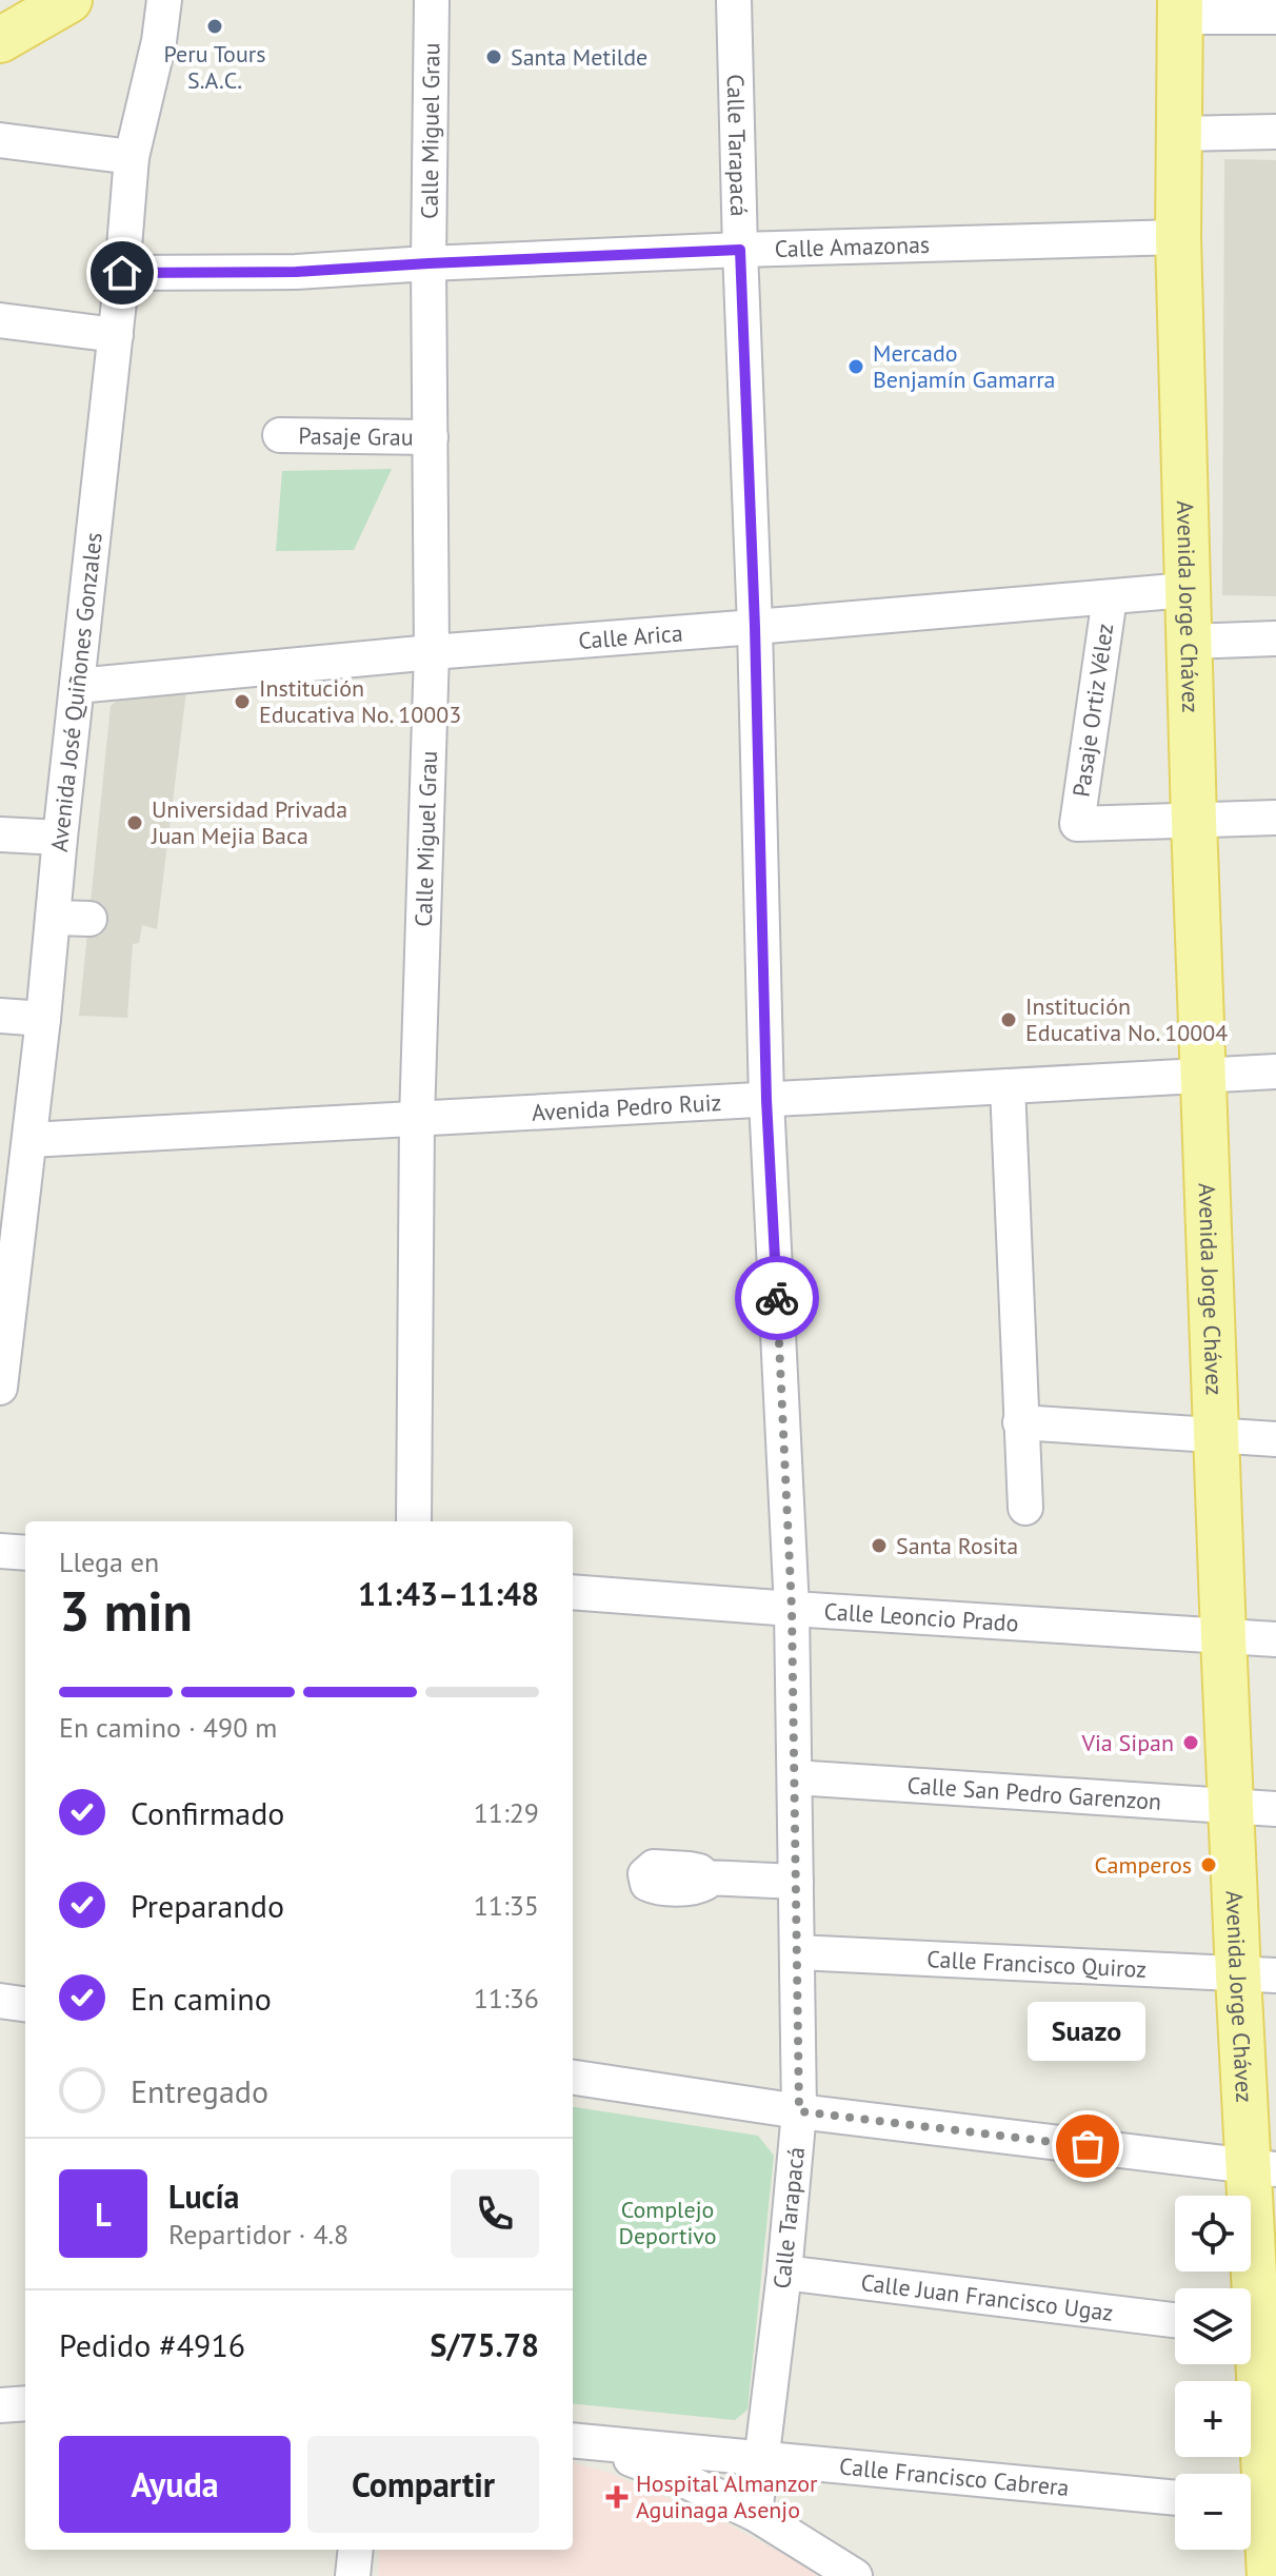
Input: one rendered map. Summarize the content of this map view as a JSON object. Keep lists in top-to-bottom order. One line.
{"streets":{"main road":["Avenida Jorge Chávez"],"street":["Calle Miguel Grau","Calle Tarapacá","Calle Amazonas","Pasaje Grau","Calle Arica","Avenida José Quiñones Gonzales","Pasaje Ortiz Vélez","Avenida Pedro Ruiz","Calle Leoncio Prado","Calle San Pedro Garenzon","Calle Francisco Quiroz","Calle Juan Francisco Ugaz","Calle Francisco Cabrera"]},"crossings":[["Calle Miguel Grau","Calle Amazonas"],["Calle Miguel Grau","Pasaje Grau"],["Calle Miguel Grau","Calle Arica"],["Calle Miguel Grau","Avenida Pedro Ruiz"],["Calle Tarapacá","Calle Amazonas"],["Calle Tarapacá","Calle Arica"],["Calle Tarapacá","Avenida Pedro Ruiz"],["Calle Tarapacá","Calle Leoncio Prado"],["Calle Tarapacá","Calle San Pedro Garenzon"],["Calle Tarapacá","Calle Francisco Quiroz"],["Calle Tarapacá","Calle Juan Francisco Ugaz"],["Calle Tarapacá","Calle Francisco Cabrera"],["Calle Amazonas","Avenida Jorge Chávez"],["Calle Amazonas","Avenida José Quiñones Gonzales"],["Avenida Jorge Chávez","Calle Arica"],["Avenida Jorge Chávez","Pasaje Ortiz Vélez"],["Avenida Jorge Chávez","Avenida Pedro Ruiz"],["Avenida Jorge Chávez","Calle Leoncio Prado"],["Avenida Jorge Chávez","Calle San Pedro Garenzon"],["Avenida Jorge Chávez","Calle Francisco Quiroz"],["Calle Arica","Avenida José Quiñones Gonzales"],["Calle Arica","Pasaje Ortiz Vélez"],["Avenida José Quiñones Gonzales","Avenida Pedro Ruiz"]],"parks":["Complejo Deportivo"],"places":{"other":["Peru Tours S.A.C.","Santa Metilde","Mercado Benjamín Gamarra","Institución Educativa No. 10003","Universidad Privada Juan Mejia Baca","Institución Educativa No. 10004","Santa Rosita","Via Sipan","Camperos","Suazo"],"health":["Hospital Almanzor Aguinaga Asenjo"]},"page":{"heading":["3 min","Llega en","11:43–11:48"],"panel":["Lucía","Repartidor · 4.8","Pedido #4916","S/75.78"],"bar":"En camino · 490 m","list":[["Confirmado","11:29"],["Preparando","11:35"],["En camino","11:36"],"Entregado"],"bubble":"Suazo","round":"L","map_buttons":["+","−"],"buttons":["Ayuda","Compartir"]}}
